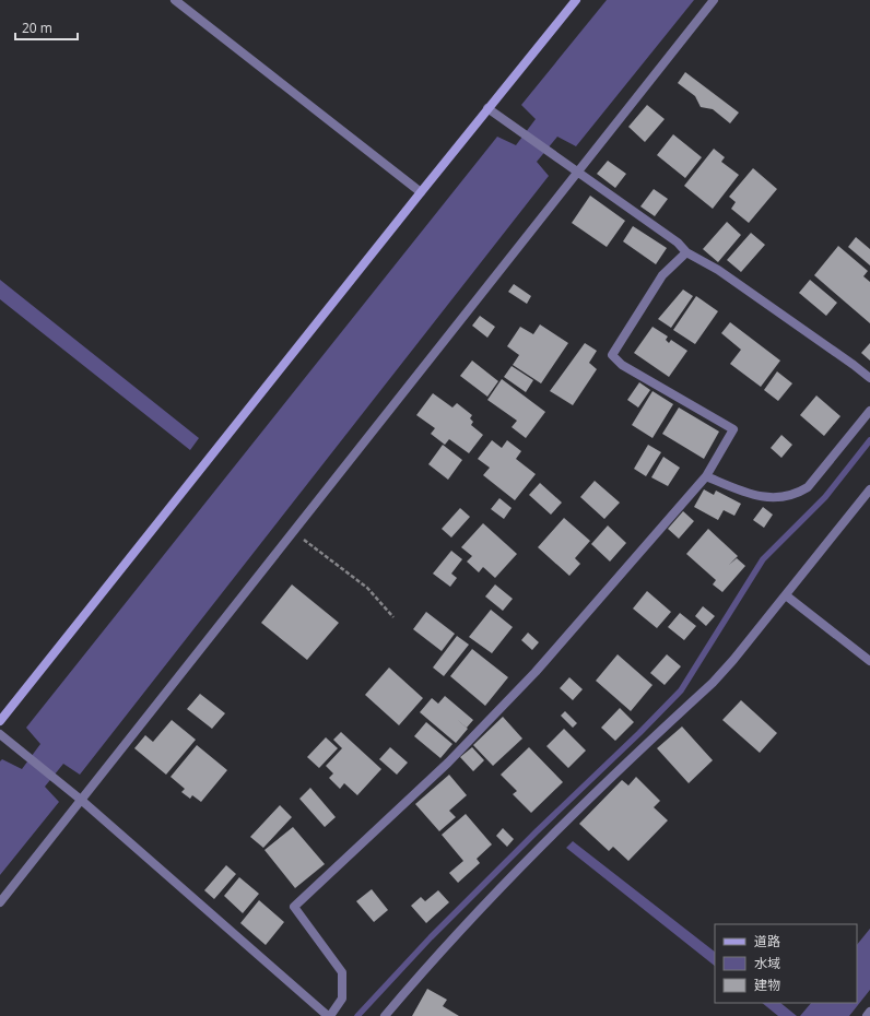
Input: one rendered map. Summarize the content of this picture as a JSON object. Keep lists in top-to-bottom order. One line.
{"legend":["道路","水域","建物"],"scale_bar":"20 m"}
